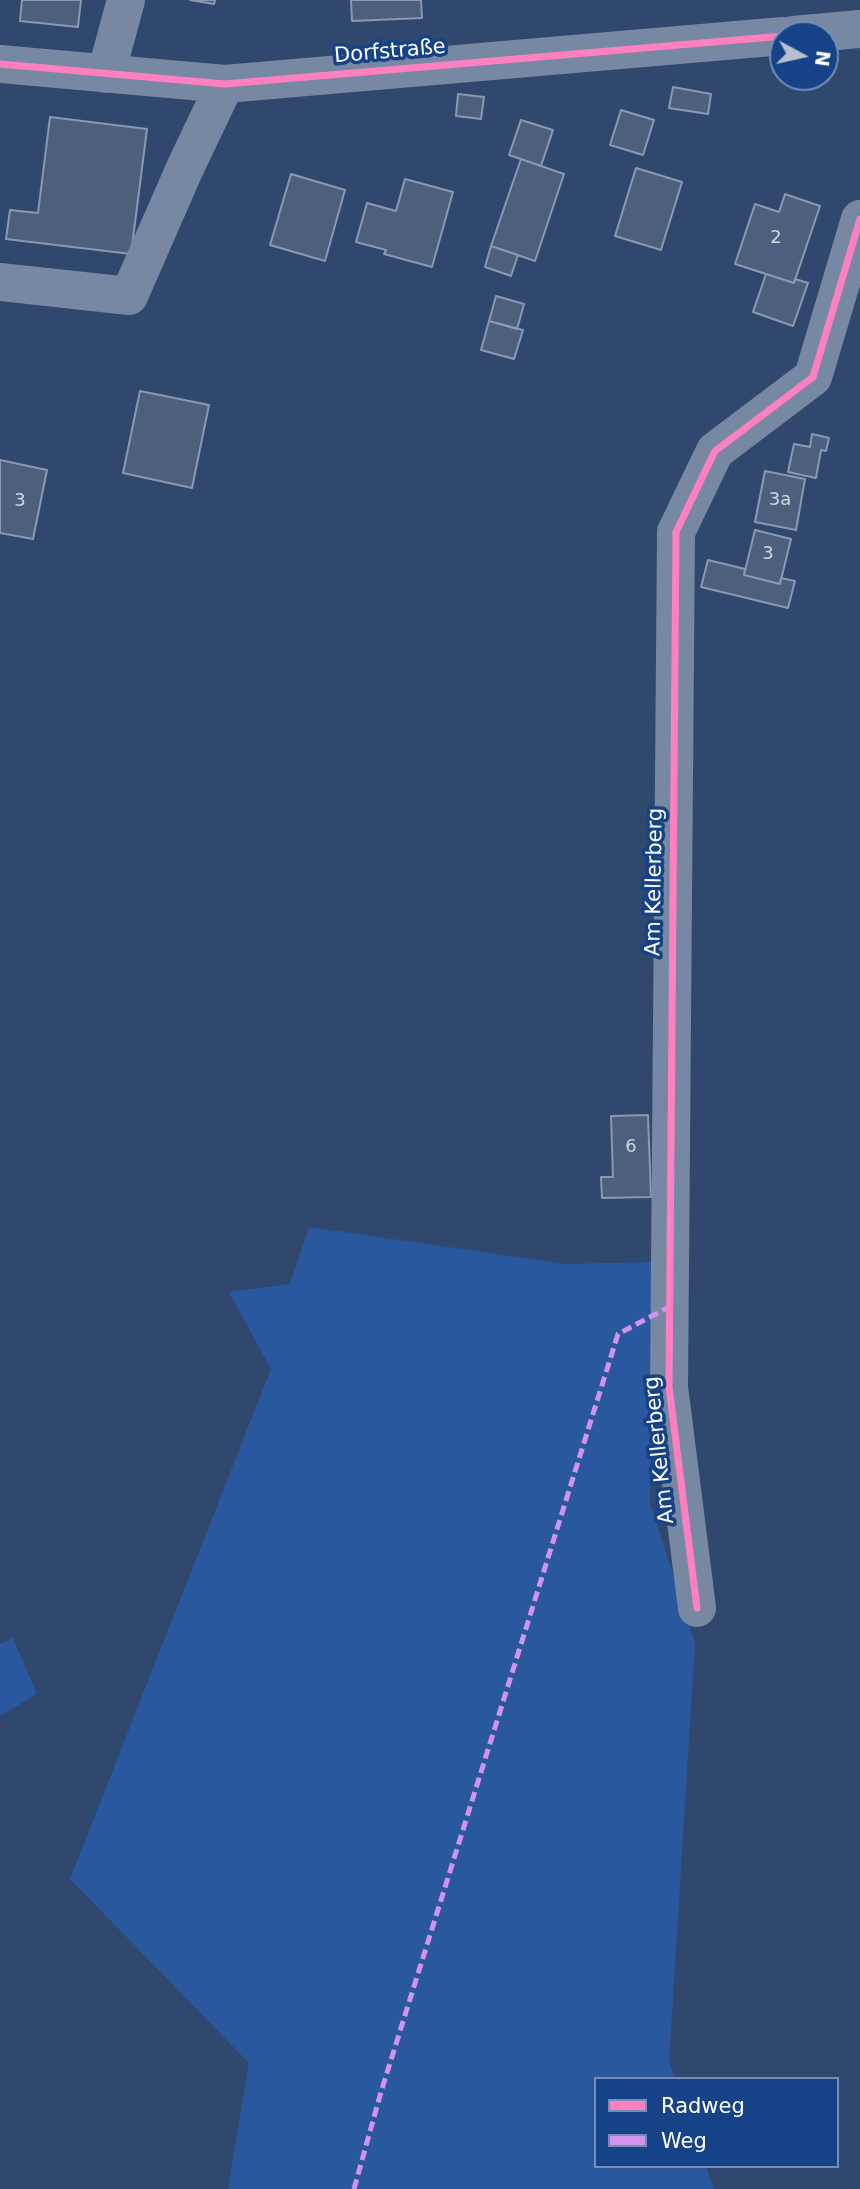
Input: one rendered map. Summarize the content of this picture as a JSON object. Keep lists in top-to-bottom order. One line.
{"streets":{"street":["Dorfstraße","Am Kellerberg"]},"house_numbers":["2","3a","3","3","6"],"legend":["Radweg","Weg"],"north":"right"}
